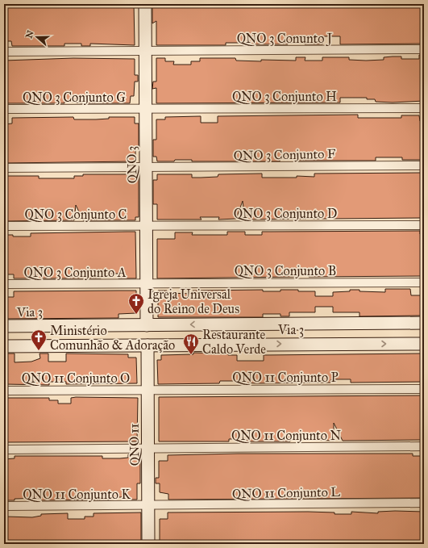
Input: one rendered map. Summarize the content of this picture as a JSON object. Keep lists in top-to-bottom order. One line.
{"streets":{"main road":["QNO 3","Via 3","QNO 11"],"street":["QNO 3 Conunto J","QNO 3 Conjunto H","QNO 3 Conjunto G","QNO 3 Conjunto F","QNO 3 Conjunto D","QNO 3 Conjunto C","QNO 3 Conjunto B","QNO 3 Conjunto A","QNO 11 Conjunto P","QNO 11 Conjunto O","QNO 11 Conjunto N","QNO 11 Conjunto L","QNO 11 Conjunto K"]},"crossings":[["QNO 3 Conunto J","QNO 3"],["QNO 3 Conjunto H","QNO 3 Conjunto G"],["QNO 3 Conjunto H","QNO 3"],["QNO 3 Conjunto G","QNO 3"],["QNO 3 Conjunto F","QNO 3"],["QNO 3","QNO 3 Conjunto D"],["QNO 3","QNO 3 Conjunto C"],["QNO 3","QNO 3 Conjunto B"],["QNO 3","QNO 3 Conjunto A"],["QNO 3","Via 3"],["QNO 3 Conjunto D","QNO 3 Conjunto C"],["QNO 3 Conjunto B","QNO 3 Conjunto A"],["Via 3","QNO 11"],["QNO 11 Conjunto P","QNO 11 Conjunto O"],["QNO 11 Conjunto P","QNO 11"],["QNO 11 Conjunto O","QNO 11"],["QNO 11 Conjunto N","QNO 11"],["QNO 11","QNO 11 Conjunto L"],["QNO 11","QNO 11 Conjunto K"],["QNO 11 Conjunto L","QNO 11 Conjunto K"]],"places":{"church":["Igreja Universal do Reino de Deus","Ministério Comunhão & Adoração"],"restaurant":["Restaurante Caldo Verde"]},"north":"left"}
